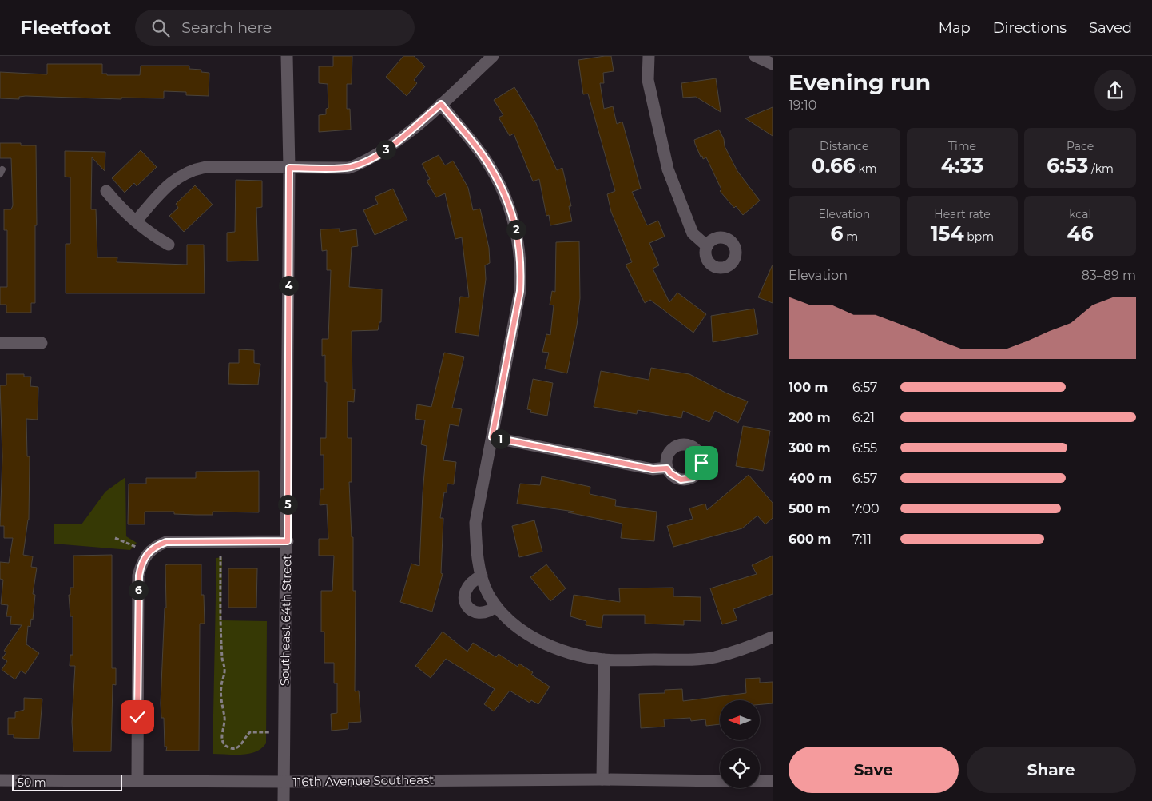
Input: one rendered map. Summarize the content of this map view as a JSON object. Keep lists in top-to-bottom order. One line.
{"streets":{"street":["Southeast 64th Street","116th Avenue Southeast"]},"crossings":[["Southeast 64th Street","116th Avenue Southeast"]],"scale_bar":"50 m","north":"left","page":{"header":"Fleetfoot","search":"Search here","nav":["Map","Directions","Saved"],"heading":["Evening run","19:10"],"stats":[["Distance","0.66 km"],["Time","4:33"],["Pace","6:53 /km"],["Elevation","6 m"],["Heart rate","154 bpm"],["kcal","46"]],"pins":["3","2","4","1","5","6"],"chart":["Elevation","83–89 m"],"list":[{"name":"100 m","note":"6:57"},{"name":"200 m","note":"6:21"},{"name":"300 m","note":"6:55"},{"name":"400 m","note":"6:57"},{"name":"500 m","note":"7:00"},{"name":"600 m","note":"7:11"}],"buttons":["Save","Share"],"scale":"50 m"}}
